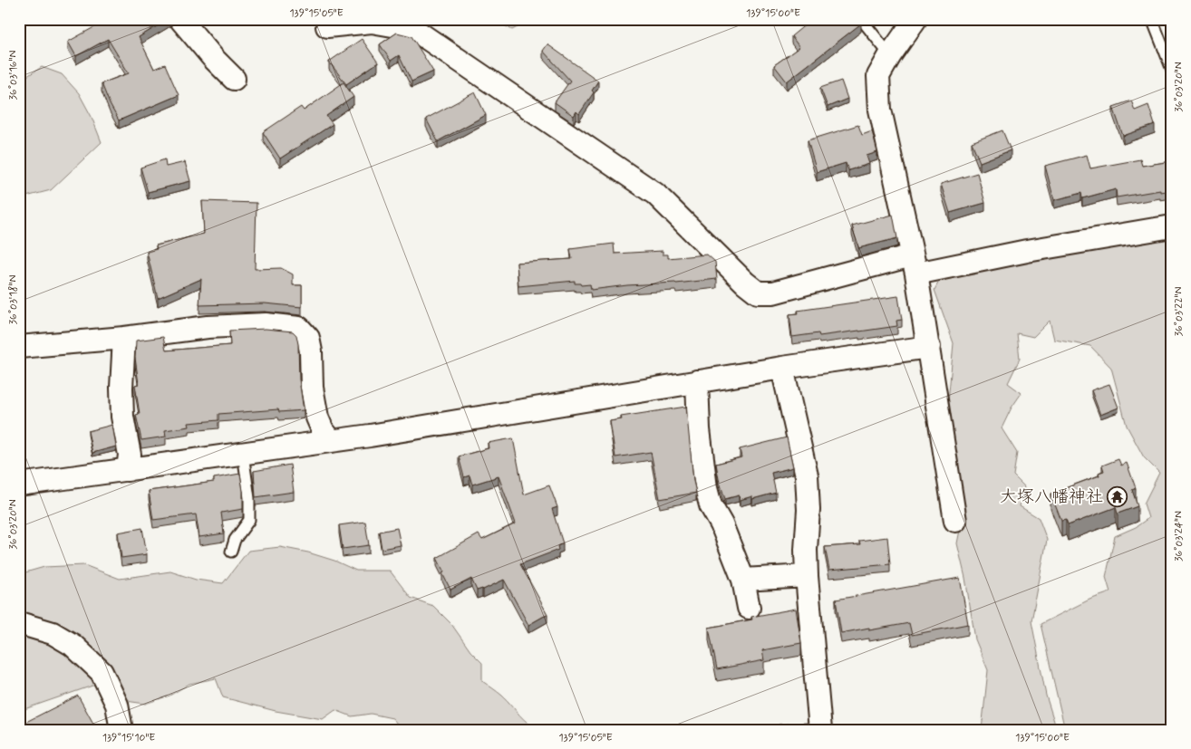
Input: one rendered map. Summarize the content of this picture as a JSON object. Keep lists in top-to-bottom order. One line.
{"places":{"temple":["大塚八幡神社"]},"coordinates":["139°15'05\"E","139°15'00\"E","36°03'16\"N","36°03'20\"N","36°03'18\"N","36°03'22\"N","36°03'24\"N","139°15'10\"E"]}
